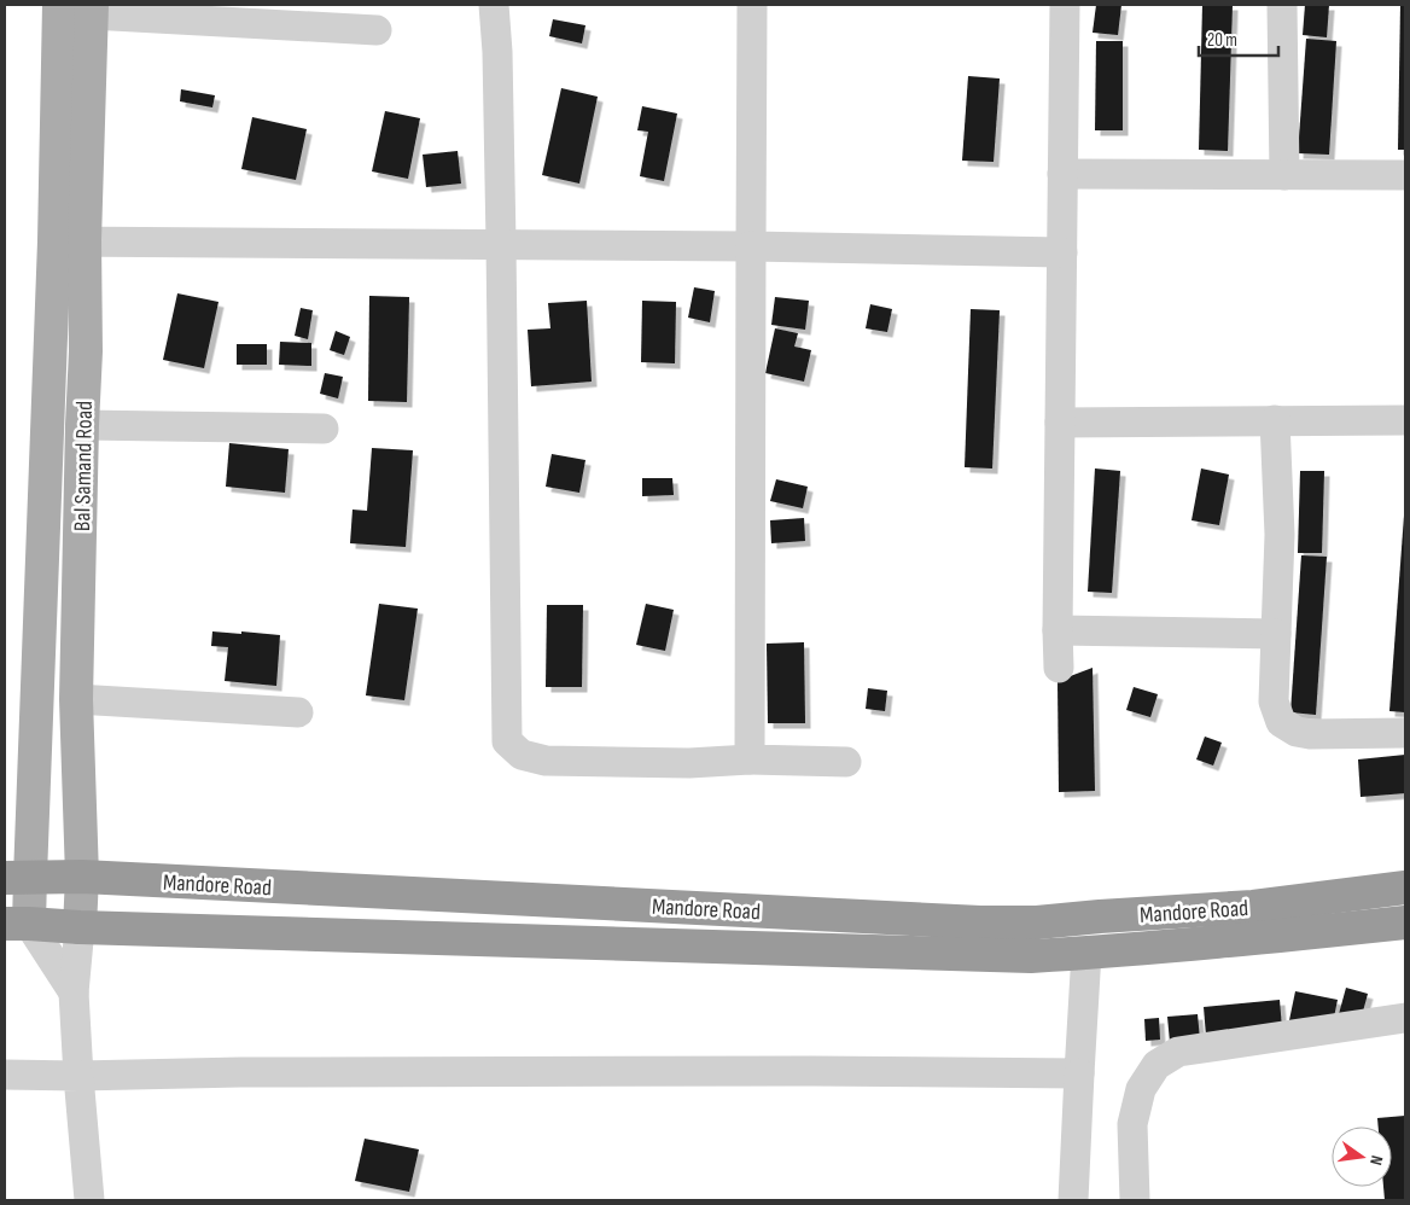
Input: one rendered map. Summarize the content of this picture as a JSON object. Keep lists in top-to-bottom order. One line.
{"streets":{"highway":["Mandore Road"],"main road":["Bal Samand Road"]},"crossings":[["Bal Samand Road","Mandore Road"]],"scale_bar":"20 m","north":"right"}
